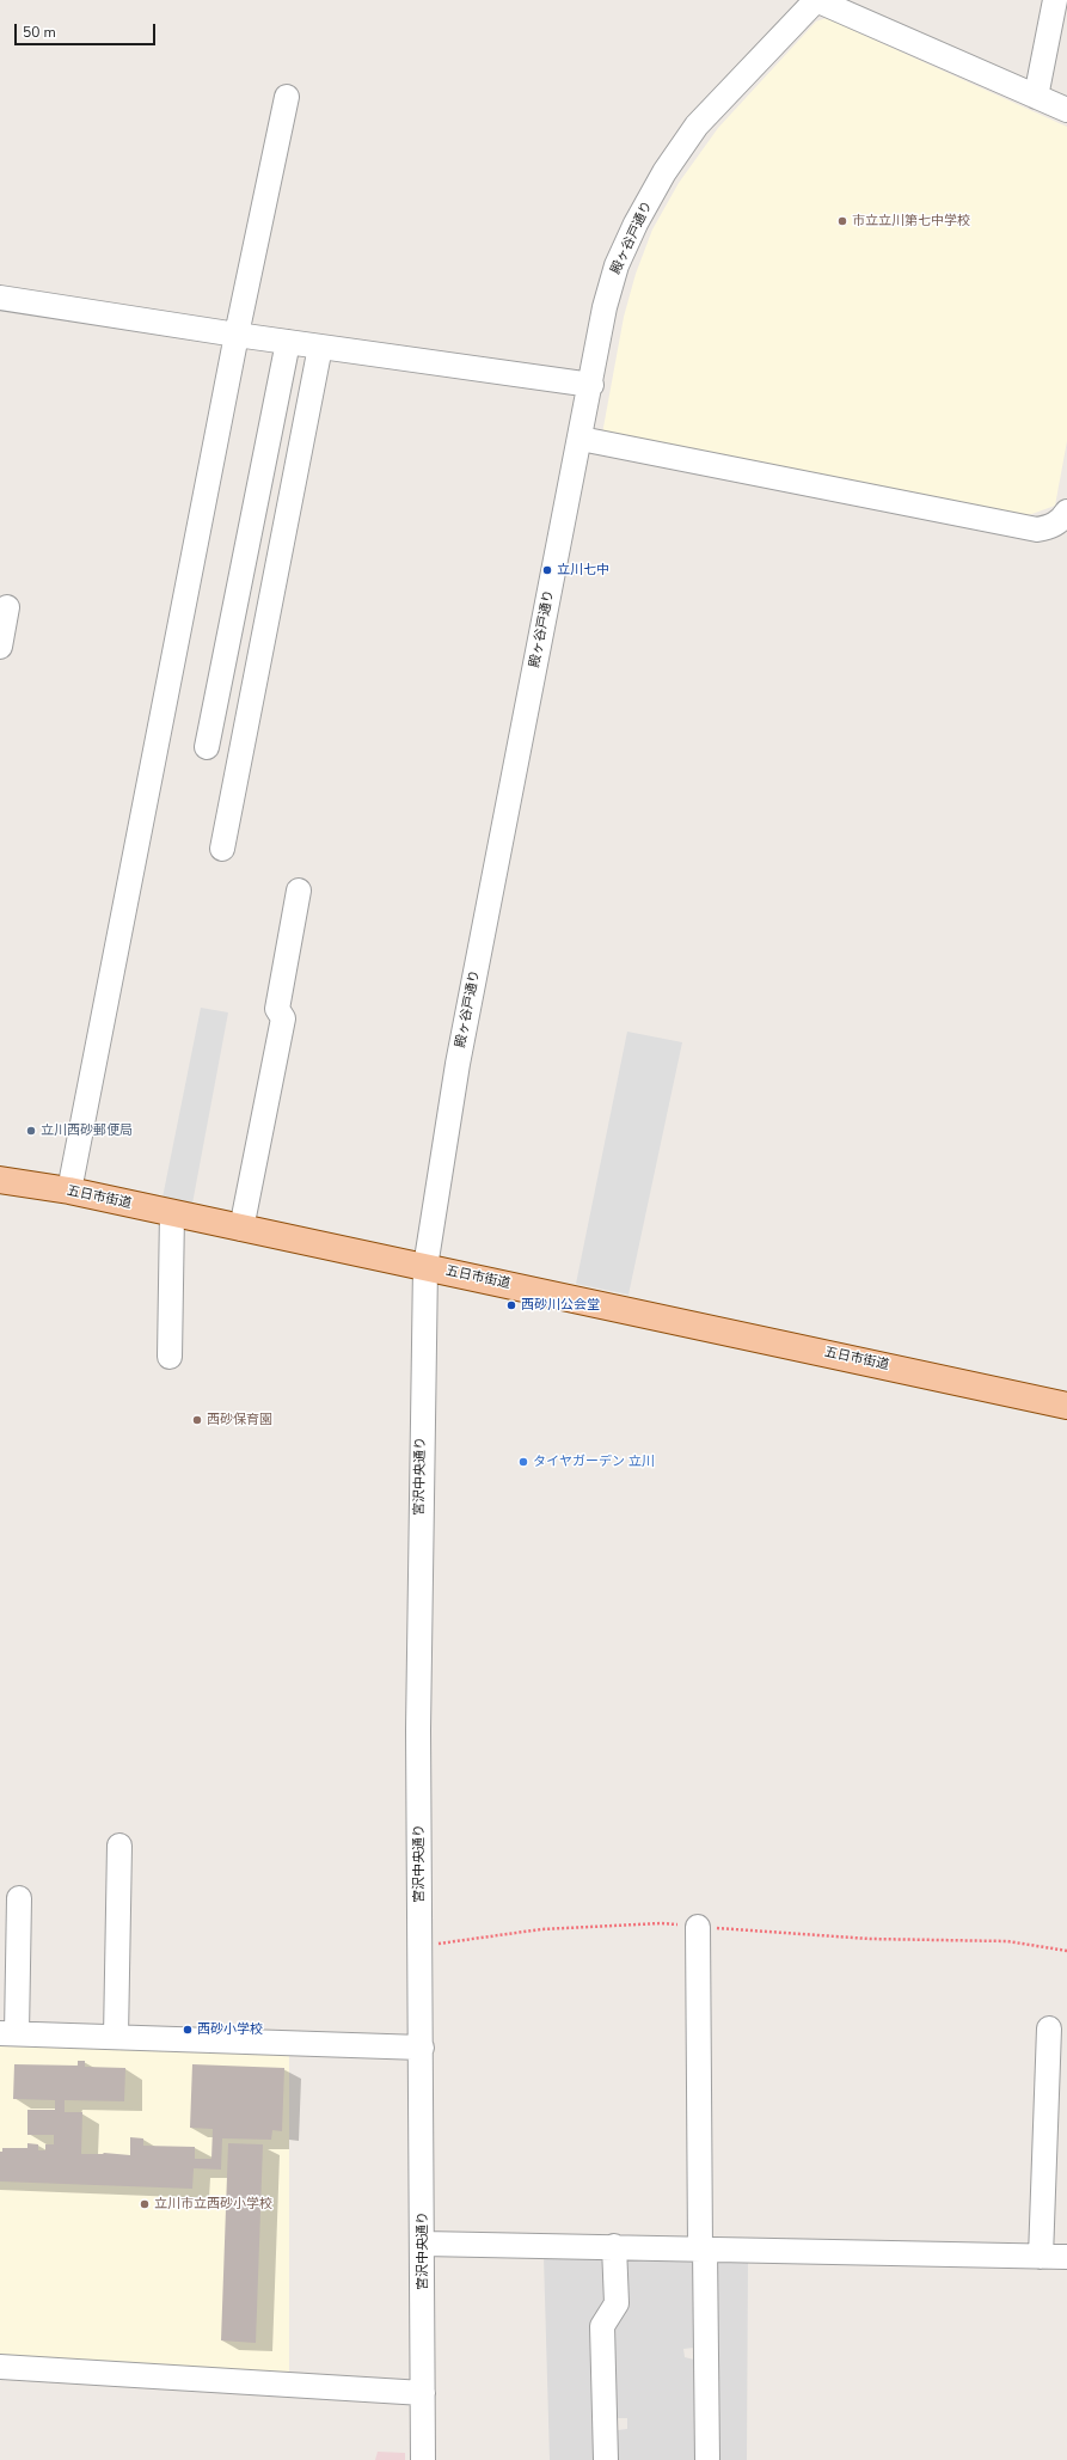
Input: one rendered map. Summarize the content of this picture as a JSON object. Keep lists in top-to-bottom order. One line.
{"streets":{"main road":["五日市街道"],"street":["殿ヶ谷戸通り","宮沢中央通り"]},"crossings":[["殿ヶ谷戸通り","五日市街道"],["殿ヶ谷戸通り","宮沢中央通り"],["五日市街道","宮沢中央通り"]],"places":["市立立川第七中学校","立川七中","立川西砂郵便局","西砂川公会堂","西砂保育園","タイヤガーデン 立川","西砂小学校","立川市立西砂小学校"],"scale_bar":"50 m"}
